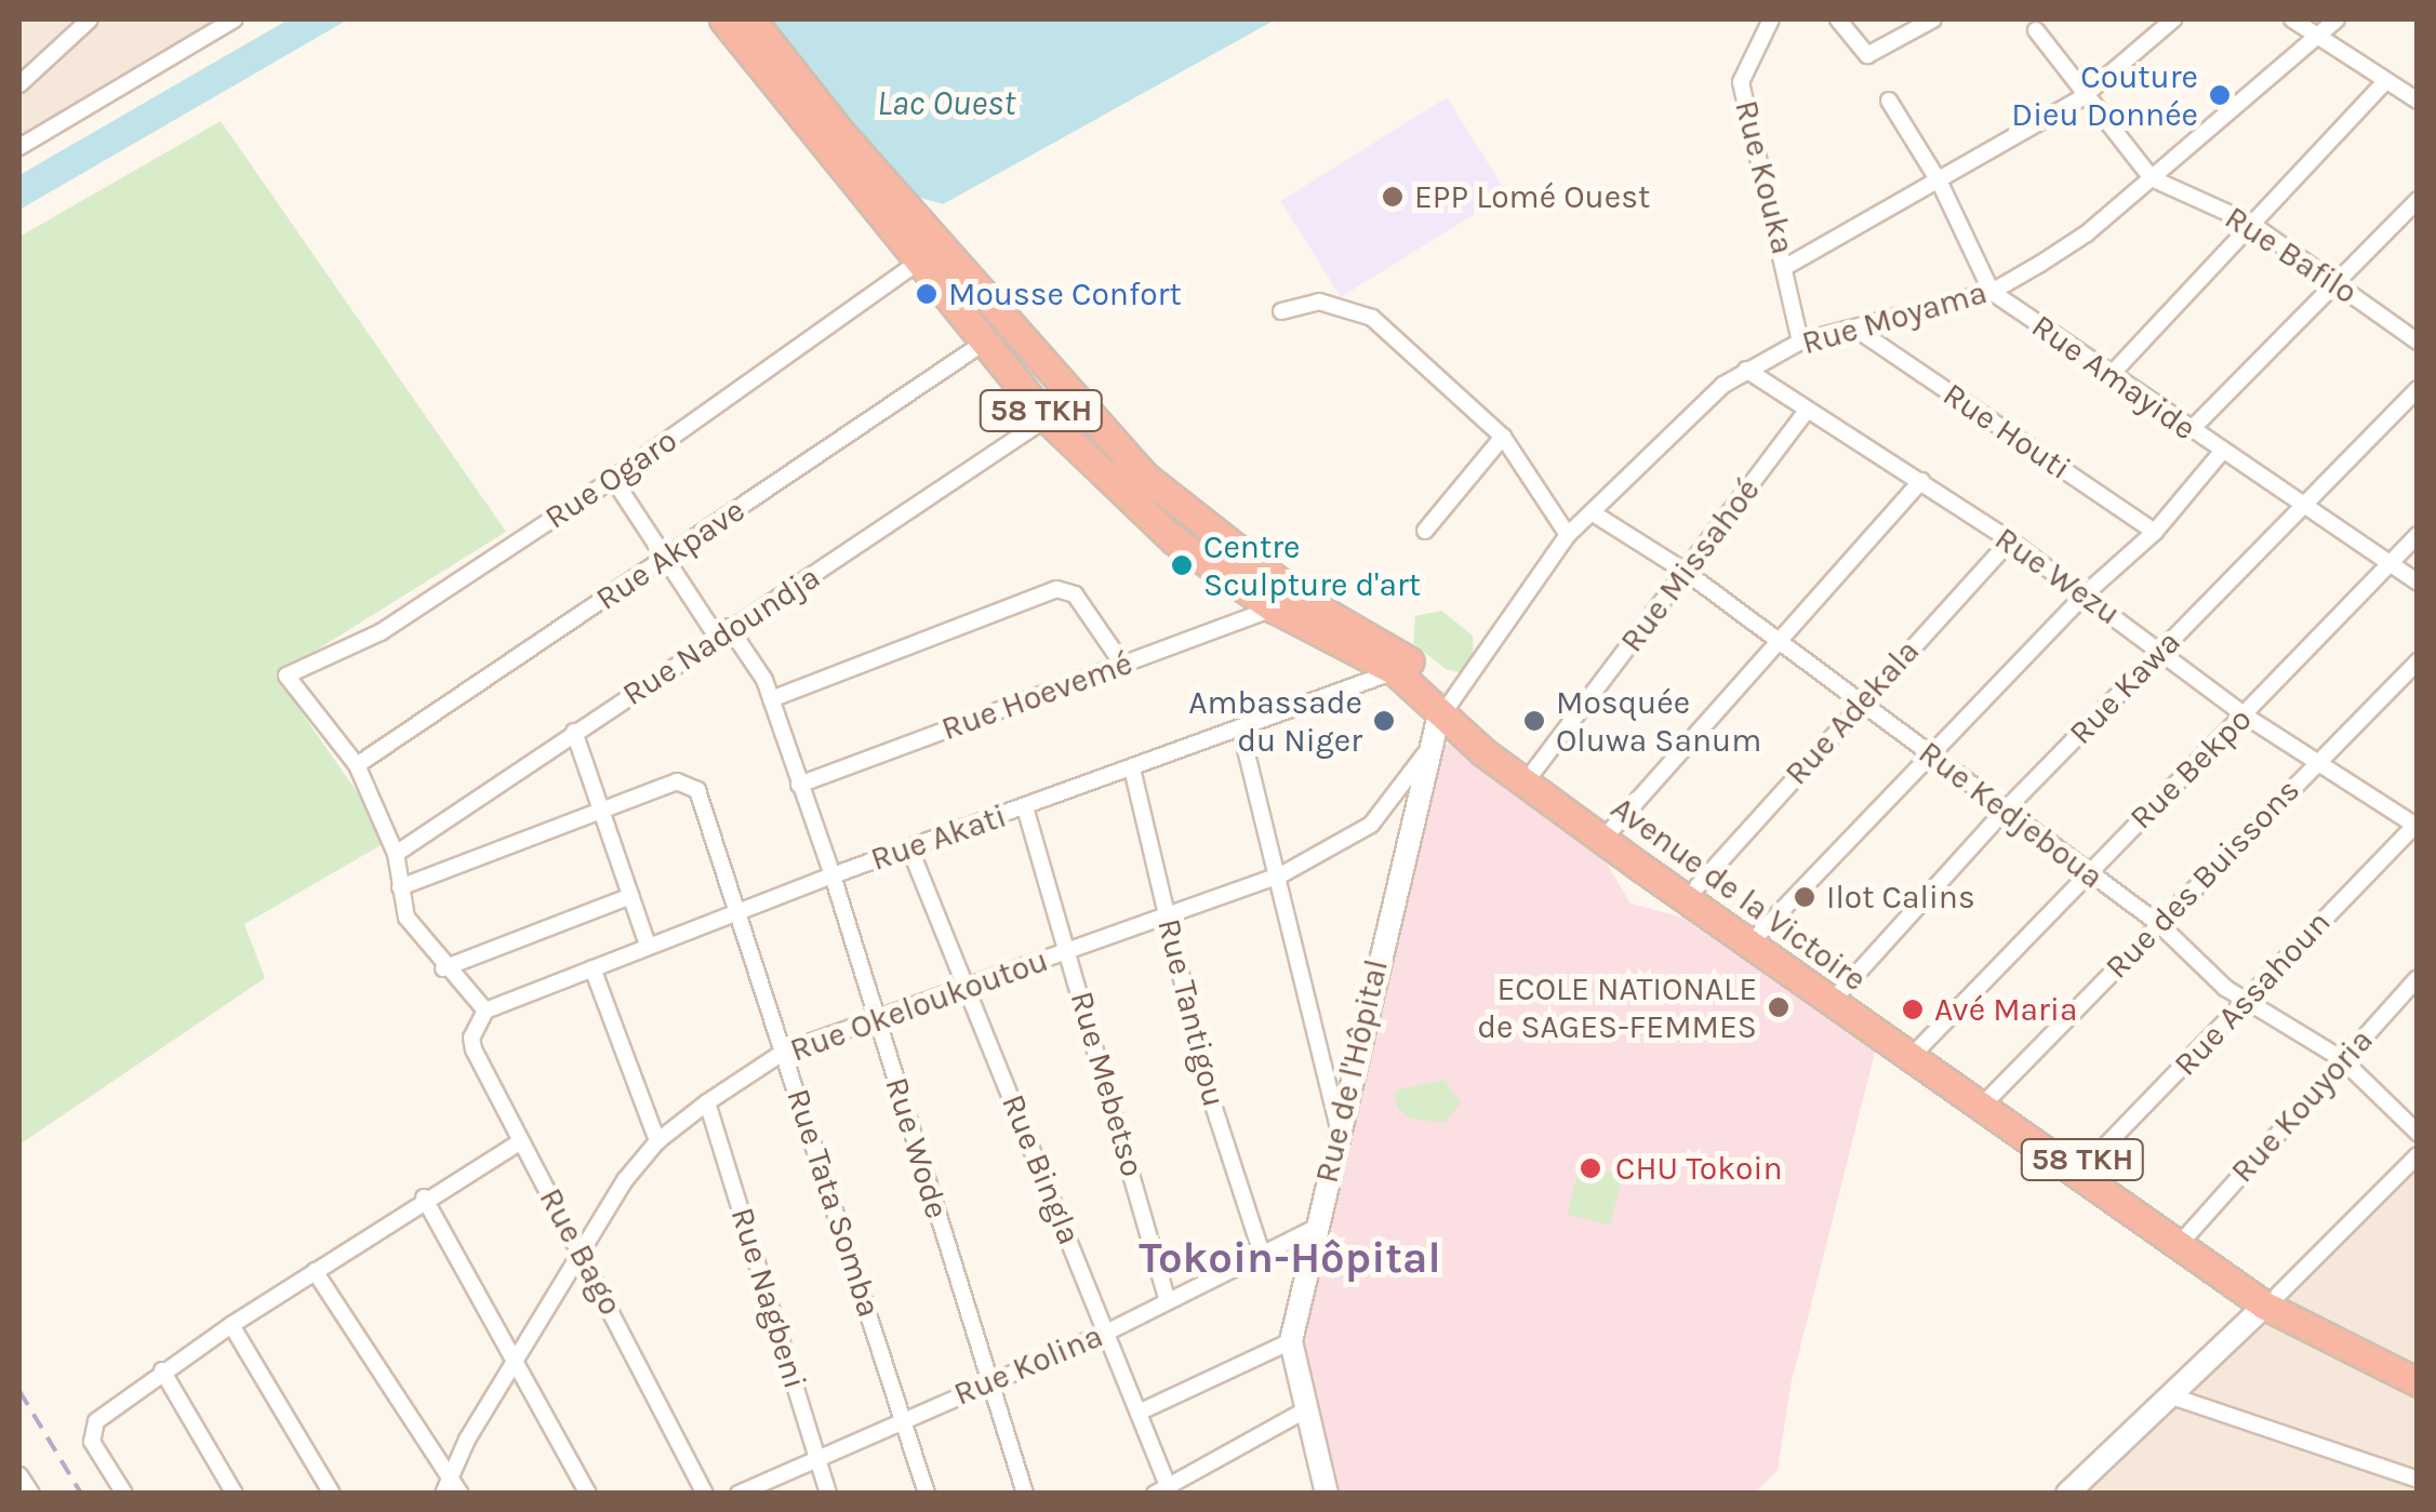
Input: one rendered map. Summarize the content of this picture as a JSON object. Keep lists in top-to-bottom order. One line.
{"streets":{"highway":["58 TKH","Avenue de la Victoire"],"street":["Rue Kouka","Rue Bafilo","Rue Moyama","Rue Amayide","Rue Houti","Rue Ogaro","Rue Akpave","Rue Missahoé","Rue Wezu","Rue Nadoundja","Rue Kawa","Rue Hoevemé","Rue Adekala","Rue Bekpo","Rue Kedjeboua","Rue Akati","Rue des Buissons","Rue Assahoun","Rue Okeloukoutou","Rue Tantigou","Rue de l'Hôpital","Rue Mebetso","Rue Kouyoria","Rue Wode","Rue Bingla","Rue Tata Somba","Rue Bago","Rue Nagbeni","Rue Kolina"]},"crossings":[["Rue Kouka","Rue Moyama"],["Rue Bafilo","Rue Moyama"],["Rue Moyama","Rue Amayide"],["Rue Moyama","Rue Houti"],["Rue Moyama","Rue Wezu"],["Rue Moyama","Rue Kedjeboua"],["Rue Moyama","Avenue de la Victoire"],["Rue Moyama","Rue de l'Hôpital"],["Rue Amayide","Rue Kawa"],["Rue Amayide","Rue Bekpo"],["58 TKH","Rue Ogaro"],["58 TKH","Rue Akati"],["58 TKH","Avenue de la Victoire"],["Rue Ogaro","Rue Akpave"],["Rue Ogaro","Avenue de la Victoire"],["Rue Ogaro","Rue Wode"],["Rue Akpave","Avenue de la Victoire"],["Rue Akpave","Rue Wode"],["Rue Missahoé","Rue Wezu"],["Rue Missahoé","Rue Kedjeboua"],["Rue Missahoé","Avenue de la Victoire"],["Rue Wezu","Rue Kawa"],["Rue Wezu","Rue Adekala"],["Rue Wezu","Rue Bekpo"],["Rue Wezu","Rue des Buissons"],["Rue Wezu","Rue Assahoun"],["Rue Nadoundja","Avenue de la Victoire"],["Rue Nadoundja","Rue Wode"],["Rue Kawa","Rue Kedjeboua"],["Rue Kawa","Avenue de la Victoire"],["Rue Hoevemé","Avenue de la Victoire"],["Rue Hoevemé","Rue Wode"],["Rue Adekala","Rue Kedjeboua"],["Rue Adekala","Avenue de la Victoire"],["Rue Bekpo","Rue Kedjeboua"],["Rue Bekpo","Avenue de la Victoire"],["Rue Kedjeboua","Rue des Buissons"],["Rue Kedjeboua","Rue Assahoun"],["Rue Kedjeboua","Rue Kouyoria"],["Rue Akati","Avenue de la Victoire"],["Rue Akati","Rue Tantigou"],["Rue Akati","Rue Mebetso"],["Rue Akati","Rue Wode"],["Rue Akati","Rue Bingla"],["Rue Akati","Rue Tata Somba"],["Rue Akati","Rue Bago"],["Rue des Buissons","Avenue de la Victoire"],["Avenue de la Victoire","Rue Assahoun"],["Avenue de la Victoire","Rue de l'Hôpital"],["Avenue de la Victoire","Rue Kouyoria"],["Rue Okeloukoutou","Rue Tantigou"],["Rue Okeloukoutou","Rue de l'Hôpital"],["Rue Okeloukoutou","Rue Mebetso"],["Rue Okeloukoutou","Rue Wode"],["Rue Okeloukoutou","Rue Bingla"],["Rue Okeloukoutou","Rue Tata Somba"],["Rue Okeloukoutou","Rue Bago"],["Rue Okeloukoutou","Rue Nagbeni"],["Rue Tantigou","Rue Kolina"],["Rue de l'Hôpital","Rue Kolina"],["Rue Mebetso","Rue Kolina"],["Rue Wode","Rue Kolina"],["Rue Bingla","Rue Kolina"],["Rue Tata Somba","Rue Kolina"],["Rue Nagbeni","Rue Kolina"]],"districts":["Tokoin-Hôpital"],"water":["Lac Ouest"],"places":["Couture Dieu Donnée","EPP Lomé Ouest","Mousse Confort","Centre Sculpture d'art","Ambassade du Niger","Mosquée Oluwa Sanum","Ilot Calins","ECOLE NATIONALE de SAGES-FEMMES","Avé Maria","CHU Tokoin"]}
